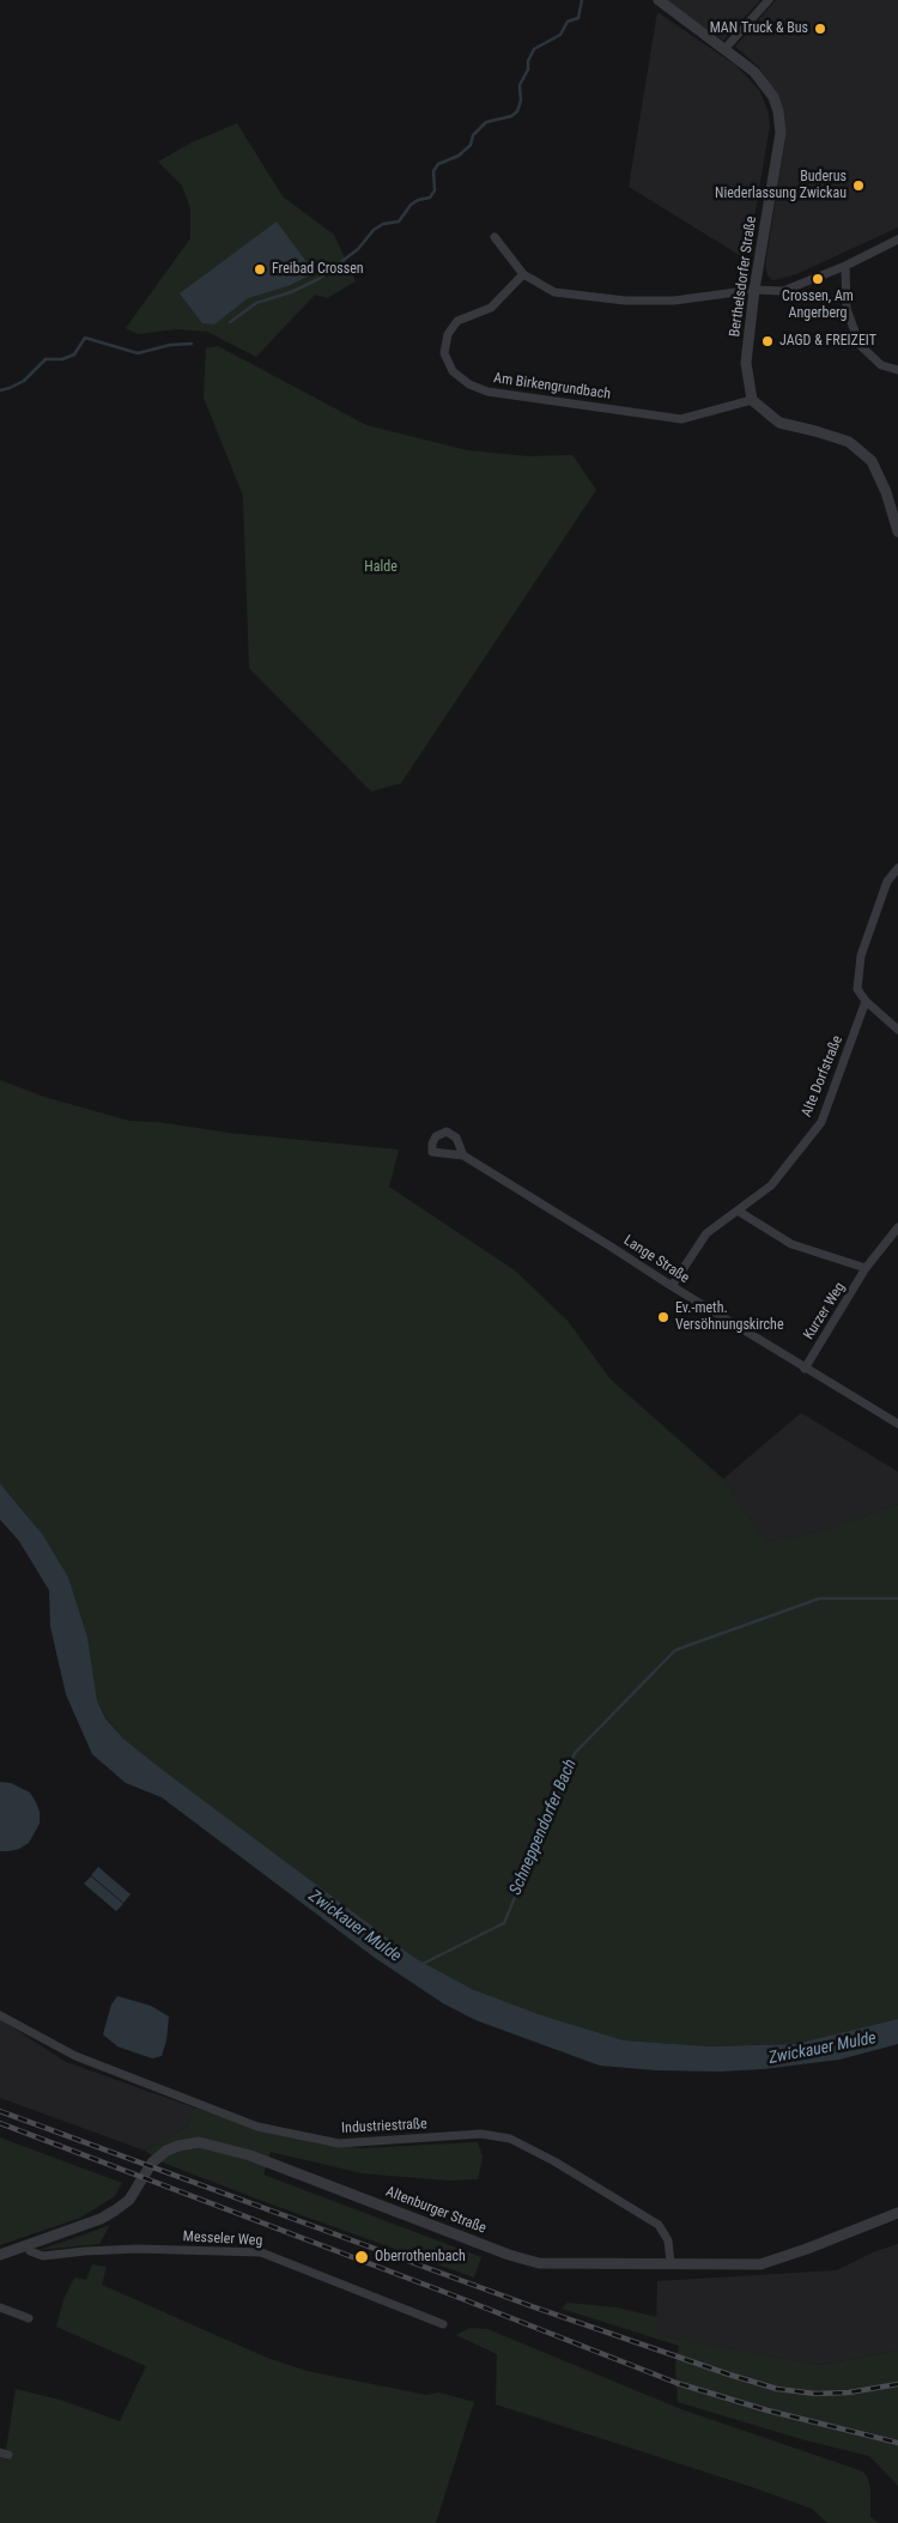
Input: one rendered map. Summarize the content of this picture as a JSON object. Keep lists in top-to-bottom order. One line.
{"streets":{"street":["Berthelsdorfer Straße","Am Birkengrundbach","Alte Dorfstraße","Lange Straße","Kurzer Weg","Industriestraße","Altenburger Straße","Messeler Weg"]},"crossings":[["Berthelsdorfer Straße","Am Birkengrundbach"],["Alte Dorfstraße","Lange Straße"],["Lange Straße","Kurzer Weg"],["Industriestraße","Altenburger Straße"],["Altenburger Straße","Messeler Weg"]],"water":["Schneppendorfer Bach","Zwickauer Mulde"],"parks":["Halde"],"places":["MAN Truck & Bus","Buderus Niederlassung Zwickau","Freibad Crossen","Crossen, Am Angerberg","JAGD & FREIZEIT","Ev.-meth. Versöhnungskirche","Oberrothenbach"]}
